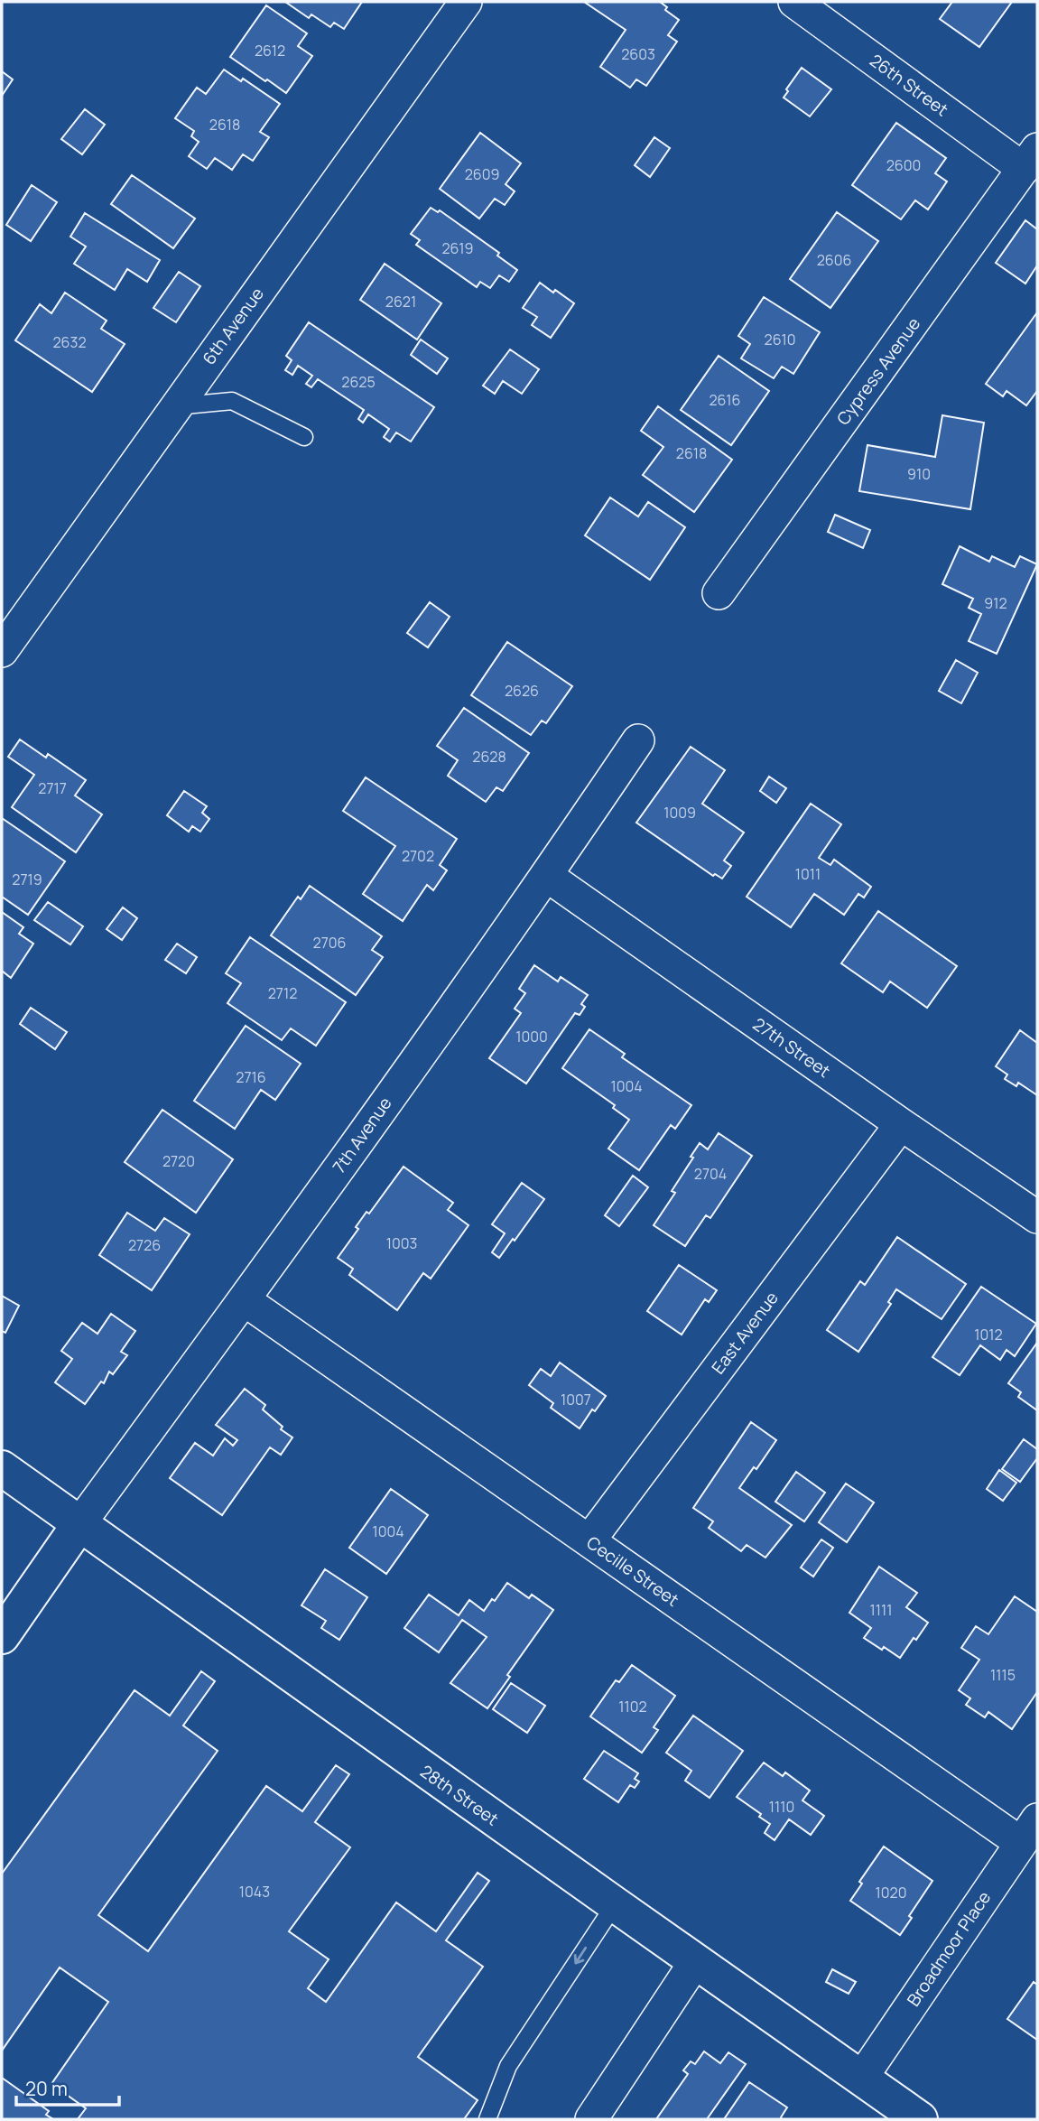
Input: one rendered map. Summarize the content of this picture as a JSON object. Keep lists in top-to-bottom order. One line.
{"streets":{"street":["26th Street","6th Avenue","Cypress Avenue","27th Street","7th Avenue","East Avenue","Cecille Street","28th Street","Broadmoor Place"]},"crossings":[["26th Street","Cypress Avenue"],["27th Street","7th Avenue"],["27th Street","East Avenue"],["7th Avenue","Cecille Street"],["7th Avenue","28th Street"],["East Avenue","Cecille Street"],["Cecille Street","Broadmoor Place"],["28th Street","Broadmoor Place"]],"house_numbers":["2612","2603","2618","2600","2609","2619","2606","2621","2610","2632","2625","2616","2618","910","912","2626","2628","2717","1009","2702","1011","2719","2706","2712","1000","2716","1004","2720","2704","1003","2726","1012","1007","1004","1111","1115","1102","1110","1043","1020"],"scale_bar":"20 m"}
